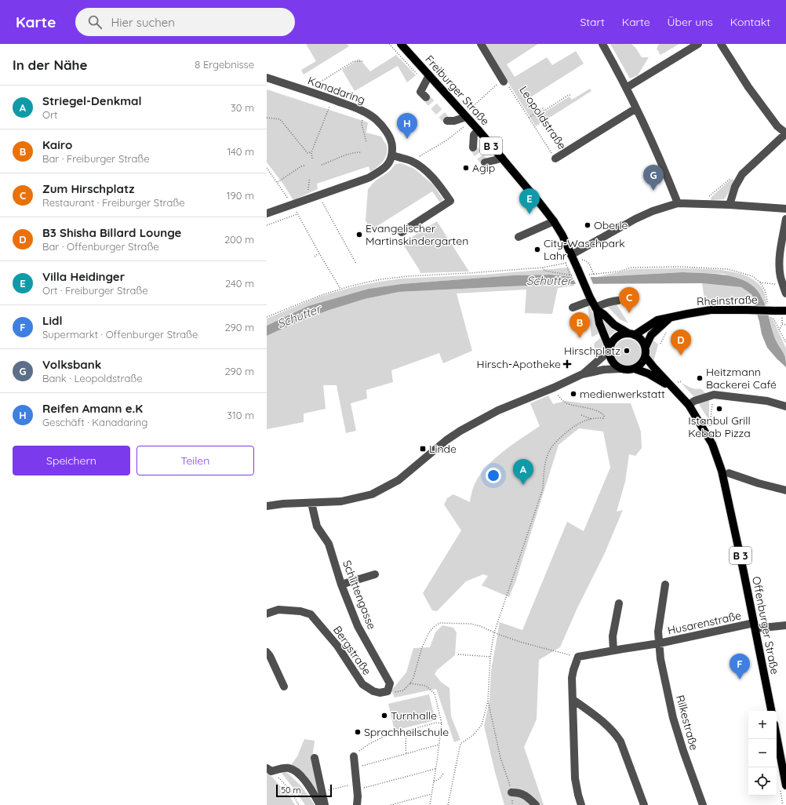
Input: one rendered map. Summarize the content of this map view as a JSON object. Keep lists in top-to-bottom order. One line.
{"streets":{"main road":["Freiburger Straße","B 3","Rheinstraße","Offenburger Straße"],"street":["Kanadaring","Leopoldstraße","Schlittengasse","Husarenstraße","Bergstraße","Rilkestraße"]},"crossings":[["Freiburger Straße","B 3"],["Freiburger Straße","Rheinstraße"],["Freiburger Straße","Offenburger Straße"],["B 3","Rheinstraße"],["B 3","Offenburger Straße"],["Rheinstraße","Offenburger Straße"],["Schlittengasse","Bergstraße"],["Husarenstraße","Offenburger Straße"],["Husarenstraße","Rilkestraße"]],"water":["Schutter"],"places":{"other":["Agip","Oberle","Evangelischer Martinskindergarten","City-Waschpark Lahr","Hirschplatz","Heitzmann Backerei Café","medienwerkstatt","Istanbul Grill Kebab Pizza","Turnhalle","Sprachheilschule"],"health":["Hirsch-Apotheke"],"transit":["Linde"]},"scale_bar":"50 m","page":{"header":"Karte","search":"Hier suchen","nav":["Start","Karte","Über uns","Kontakt"],"heading":["In der Nähe","8 Ergebnisse"],"list":[{"mark":"A","name":"Striegel-Denkmal","note":"Ort","value":"30 m"},{"mark":"B","name":"Kairo","note":"Bar · Freiburger Straße","value":"140 m"},{"mark":"C","name":"Zum Hirschplatz","note":"Restaurant · Freiburger Straße","value":"190 m"},{"mark":"D","name":"B3 Shisha Billard Lounge","note":"Bar · Offenburger Straße","value":"200 m"},{"mark":"E","name":"Villa Heidinger","note":"Ort · Freiburger Straße","value":"240 m"},{"mark":"F","name":"Lidl","note":"Supermarkt · Offenburger Straße","value":"290 m"},{"mark":"G","name":"Volksbank","note":"Bank · Leopoldstraße","value":"290 m"},{"mark":"H","name":"Reifen Amann e.K","note":"Geschäft · Kanadaring","value":"310 m"}],"pins":["H","G","E","C","B","D","A","F"],"buttons":["Speichern","Teilen"],"map_buttons":["+","−"],"scale":"50 m"}}
